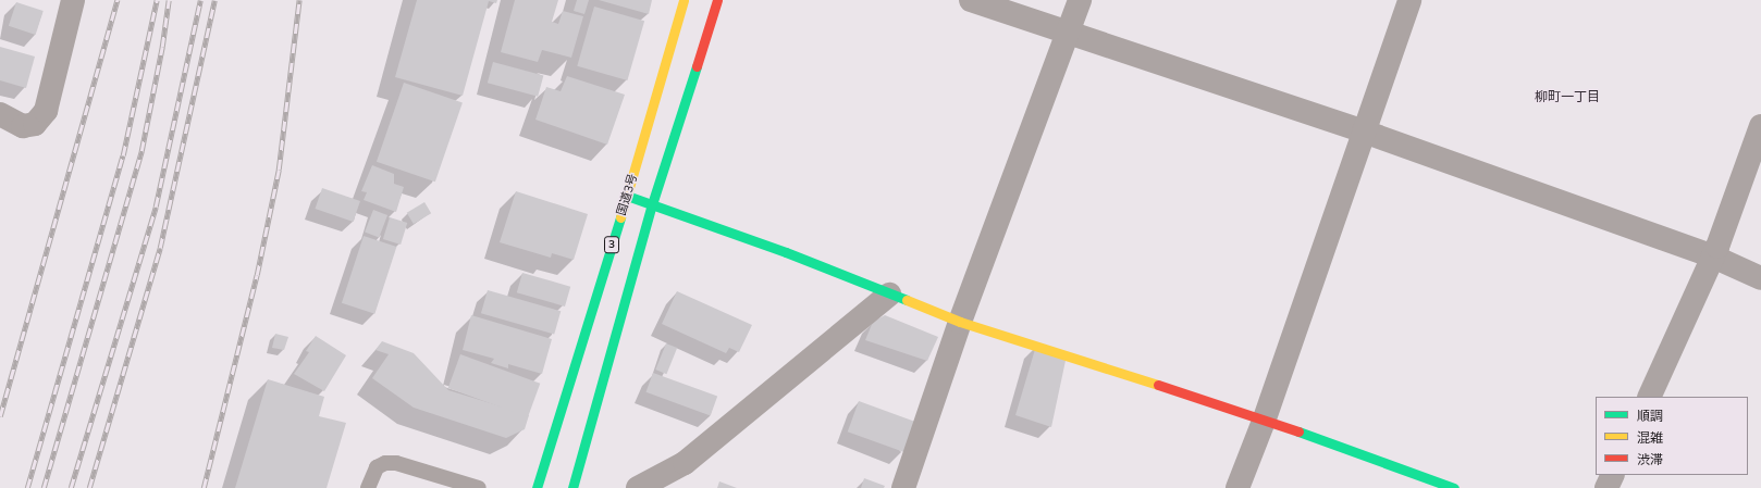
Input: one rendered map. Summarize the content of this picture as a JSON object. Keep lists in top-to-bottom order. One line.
{"streets":{"main road":["国道3号","3"]},"districts":["柳町一丁目"],"legend":["順調","混雑","渋滞"]}
